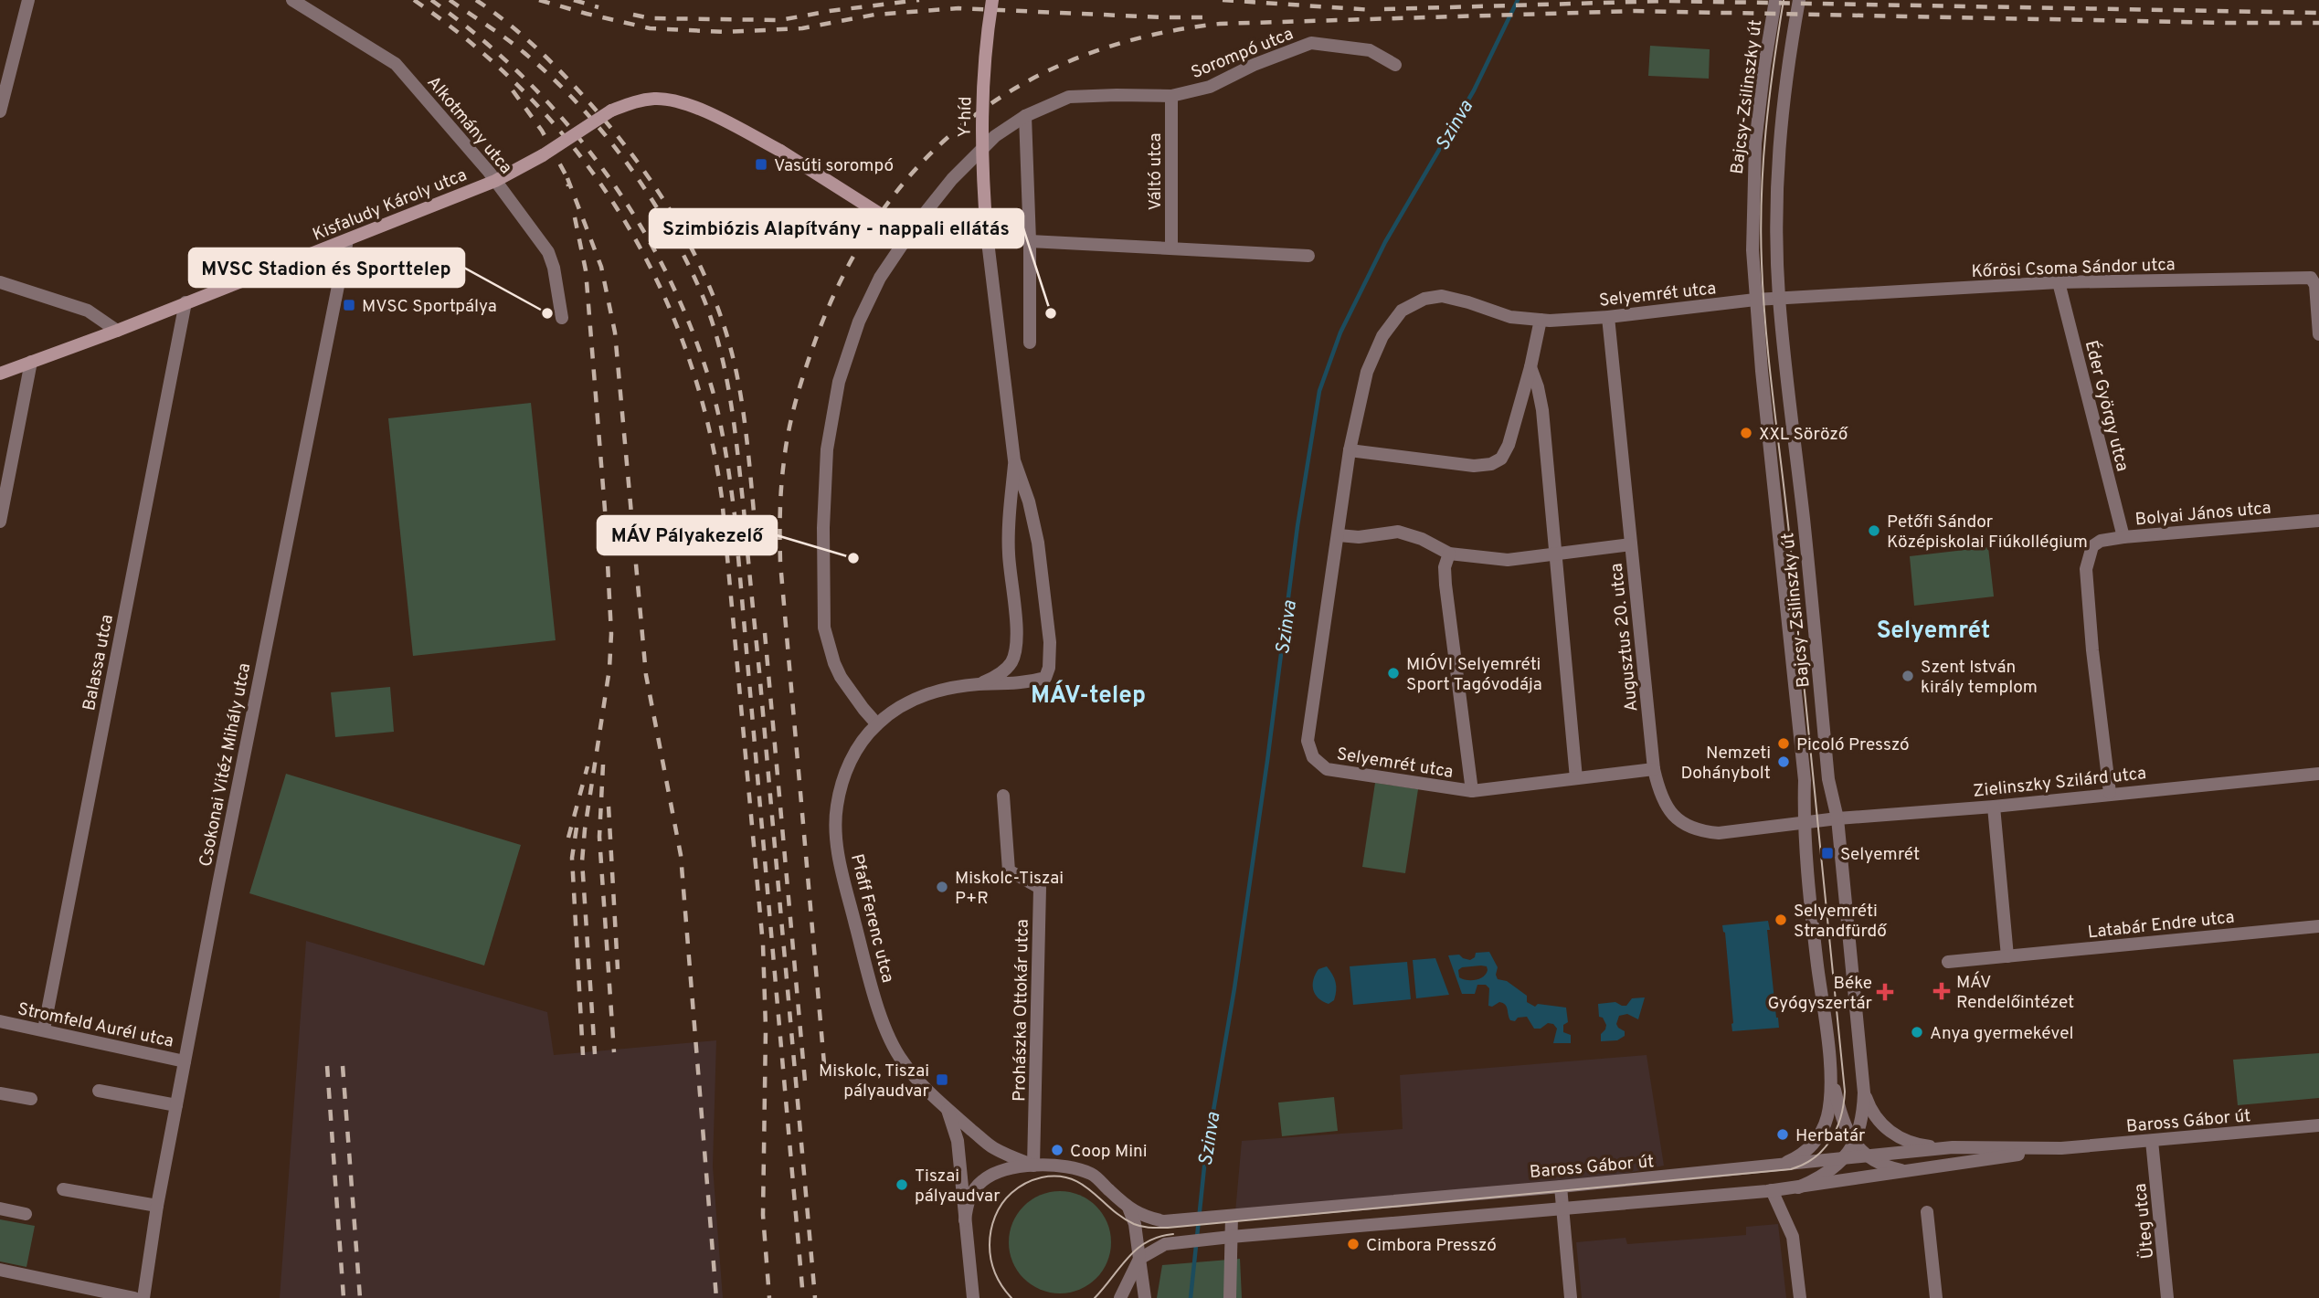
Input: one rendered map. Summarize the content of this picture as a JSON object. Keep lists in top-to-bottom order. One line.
{"streets":{"main road":["Y-híd","Kisfaludy Károly utca"],"street":["Sorompó utca","Bajcsy-Zsilinszky út","Alkotmány utca","Váltó utca","Kőrösi Csoma Sándor utca","Selyemrét utca","Éder György utca","Bolyai János utca","Augusztus 20. utca","Balassa utca","Csokonai Vitéz Mihály utca","Zielinszky Szilárd utca","Pfaff Ferenc utca","Latabár Endre utca","Prohászka Ottokár utca","Stromfeld Aurél utca","Baross Gábor út","Üteg utca"]},"crossings":[["Sorompó utca","Váltó utca"],["Sorompó utca","Pfaff Ferenc utca"],["Bajcsy-Zsilinszky út","Kőrösi Csoma Sándor utca"],["Bajcsy-Zsilinszky út","Selyemrét utca"],["Bajcsy-Zsilinszky út","Augusztus 20. utca"],["Bajcsy-Zsilinszky út","Zielinszky Szilárd utca"],["Bajcsy-Zsilinszky út","Baross Gábor út"],["Y-híd","Kisfaludy Károly utca"],["Y-híd","Pfaff Ferenc utca"],["Alkotmány utca","Kisfaludy Károly utca"],["Kisfaludy Károly utca","Balassa utca"],["Kisfaludy Károly utca","Csokonai Vitéz Mihály utca"],["Kőrösi Csoma Sándor utca","Selyemrét utca"],["Kőrösi Csoma Sándor utca","Éder György utca"],["Selyemrét utca","Augusztus 20. utca"],["Éder György utca","Bolyai János utca"],["Bolyai János utca","Zielinszky Szilárd utca"],["Augusztus 20. utca","Zielinszky Szilárd utca"],["Balassa utca","Stromfeld Aurél utca"],["Csokonai Vitéz Mihály utca","Stromfeld Aurél utca"],["Pfaff Ferenc utca","Prohászka Ottokár utca"],["Baross Gábor út","Üteg utca"]],"districts":["Selyemrét","MÁV-telep"],"water":["Szinva"],"places":{"transit":["Vasúti sorompó","MVSC Sportpálya","Selyemrét","Miskolc, Tiszai pályaudvar"],"other":["MVSC Stadion és Sporttelep","Szimbiózis Alapítvány - nappali ellátás","XXL Söröző","Petőfi Sándor Középiskolai Fiúkollégium","MÁV Pályakezelő","MIÓVI Selyemréti Sport Tagóvodája","Szent István király templom","Picoló Presszó","Nemzeti Dohánybolt","Miskolc-Tiszai P+R","Selyemréti Strandfürdő","Anya gyermekével","Herbatár","Coop Mini","Tiszai pályaudvar","Cimbora Presszó"],"health":["MÁV Rendelőintézet","Béke Gyógyszertár"]}}
